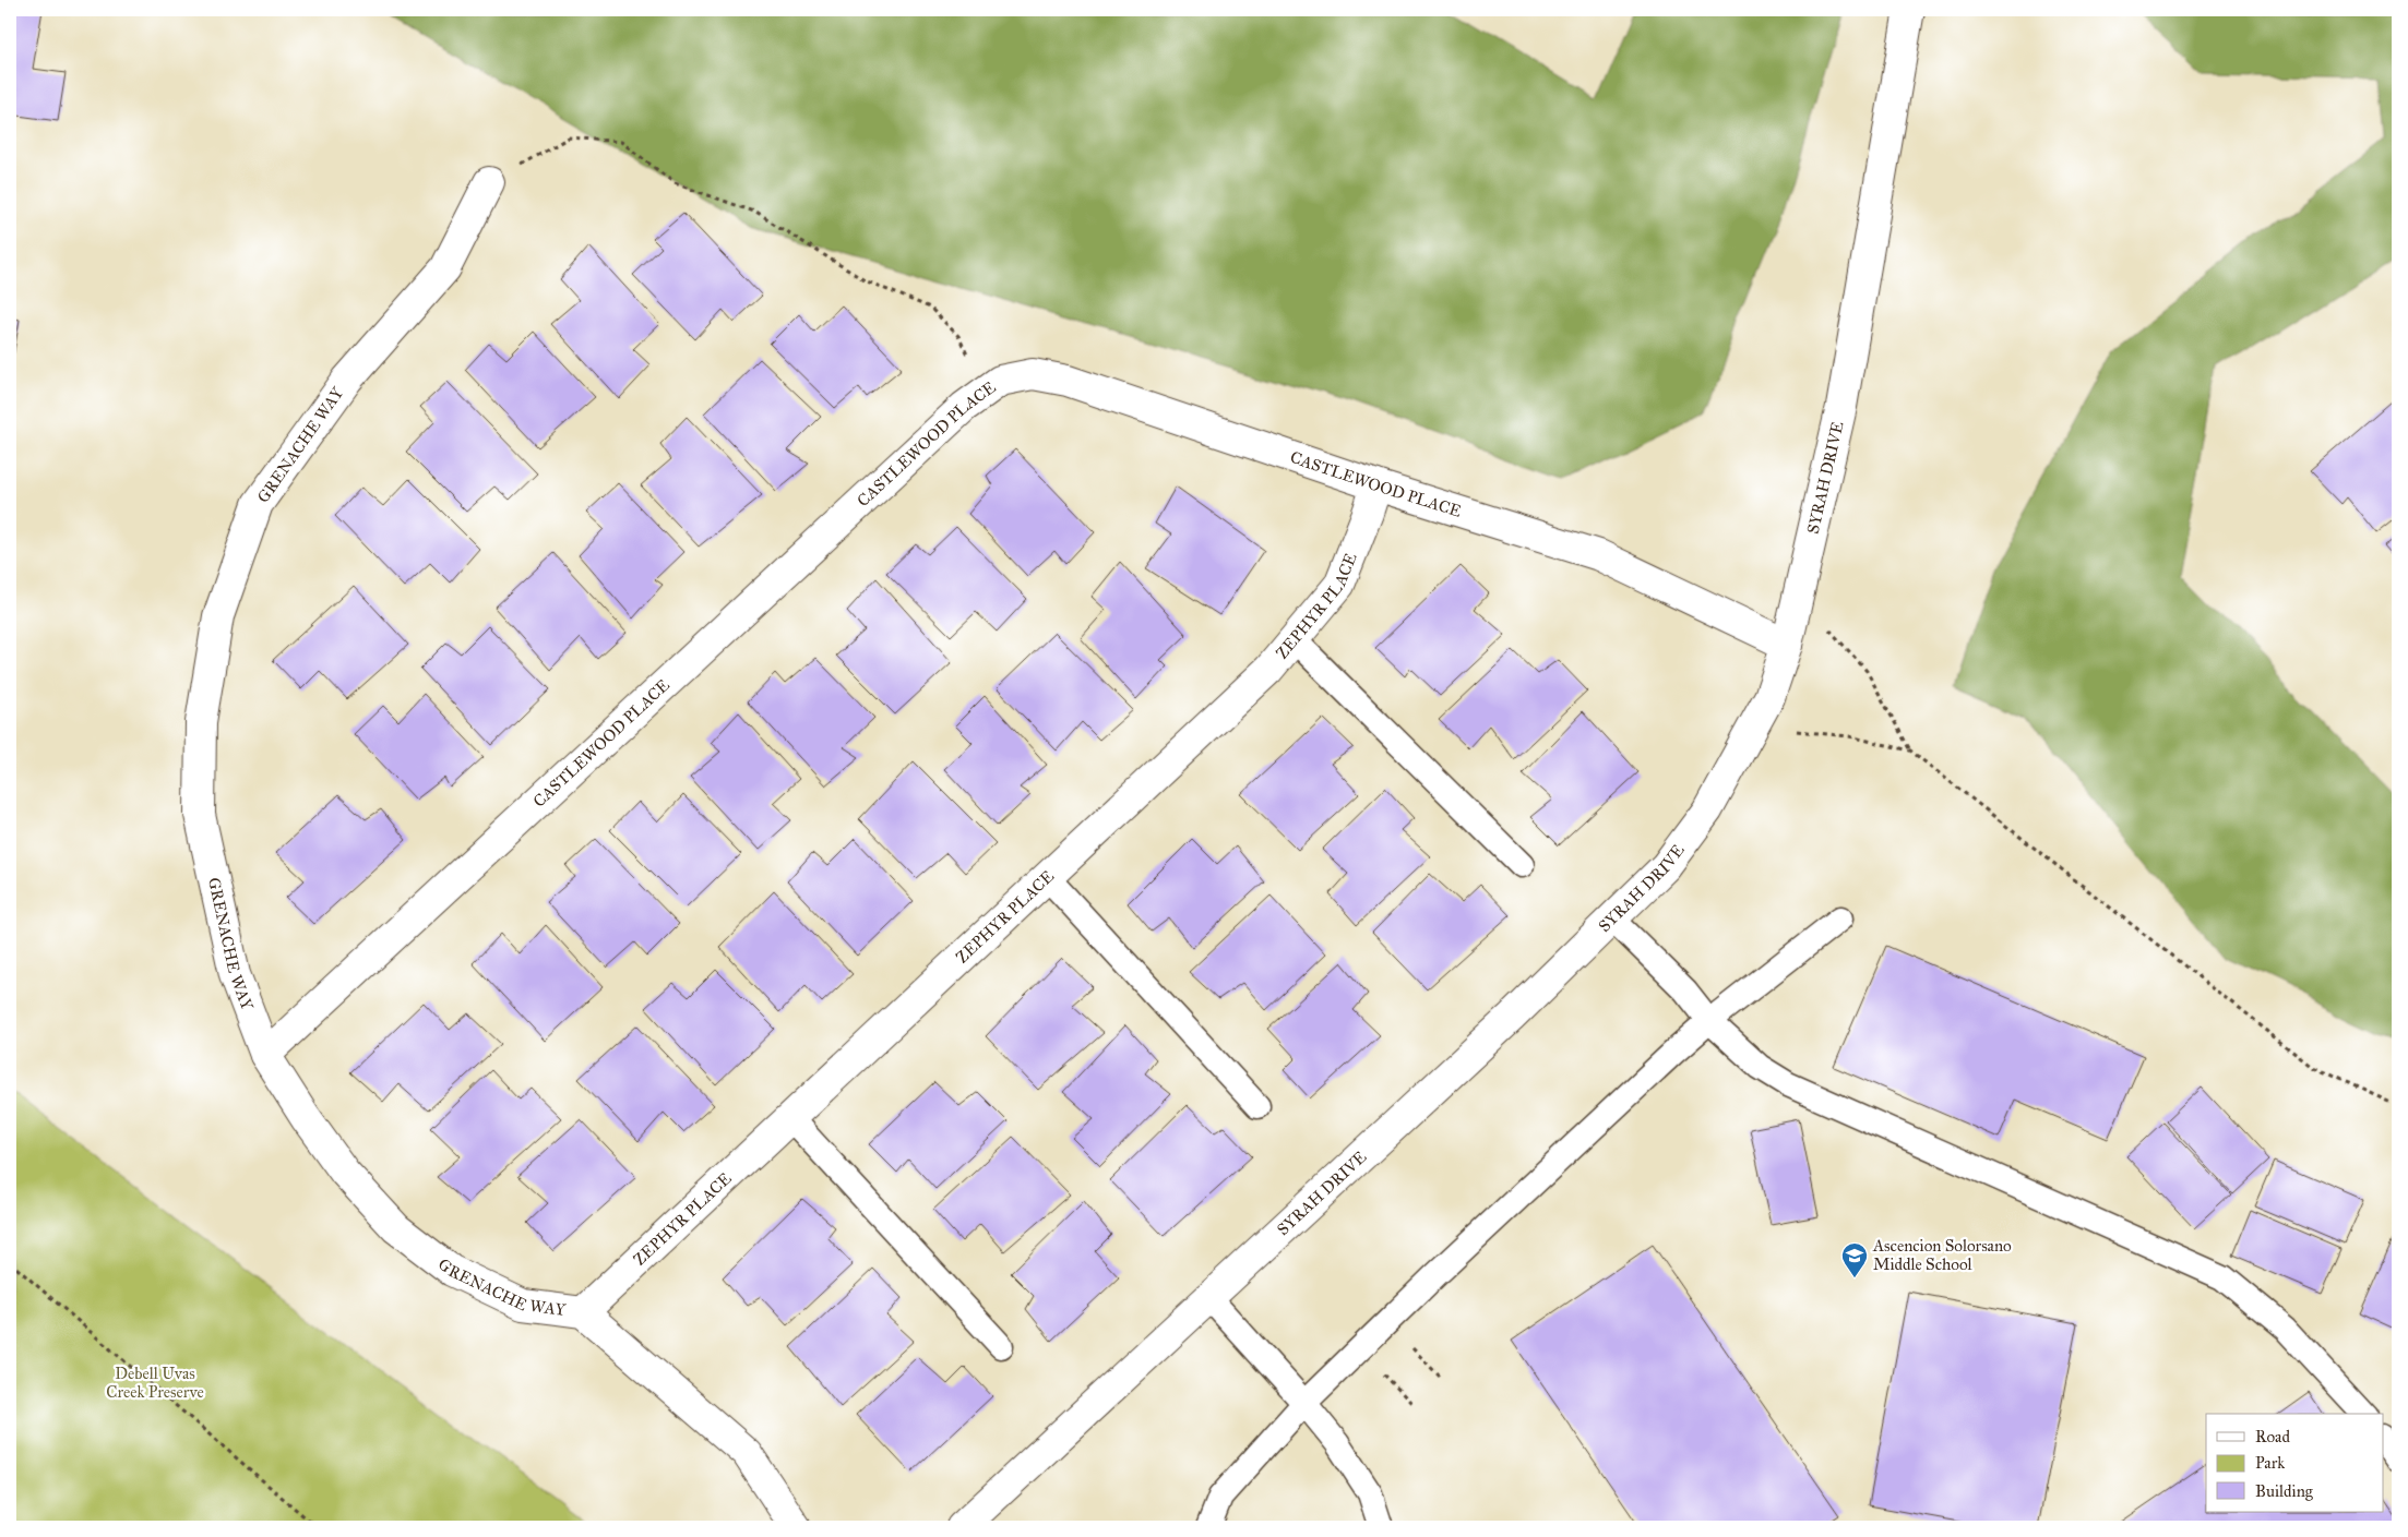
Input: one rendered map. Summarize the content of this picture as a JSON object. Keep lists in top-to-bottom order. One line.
{"streets":{"street":["GRENACHE WAY","CASTLEWOOD PLACE","SYRAH DRIVE","ZEPHYR PLACE"]},"crossings":[["GRENACHE WAY","CASTLEWOOD PLACE"],["GRENACHE WAY","ZEPHYR PLACE"],["CASTLEWOOD PLACE","SYRAH DRIVE"],["CASTLEWOOD PLACE","ZEPHYR PLACE"]],"parks":["Debell Uvas Creek Preserve"],"places":{"school or university":["Ascencion Solorsano Middle School"]},"legend":["Road","Park","Building"]}
